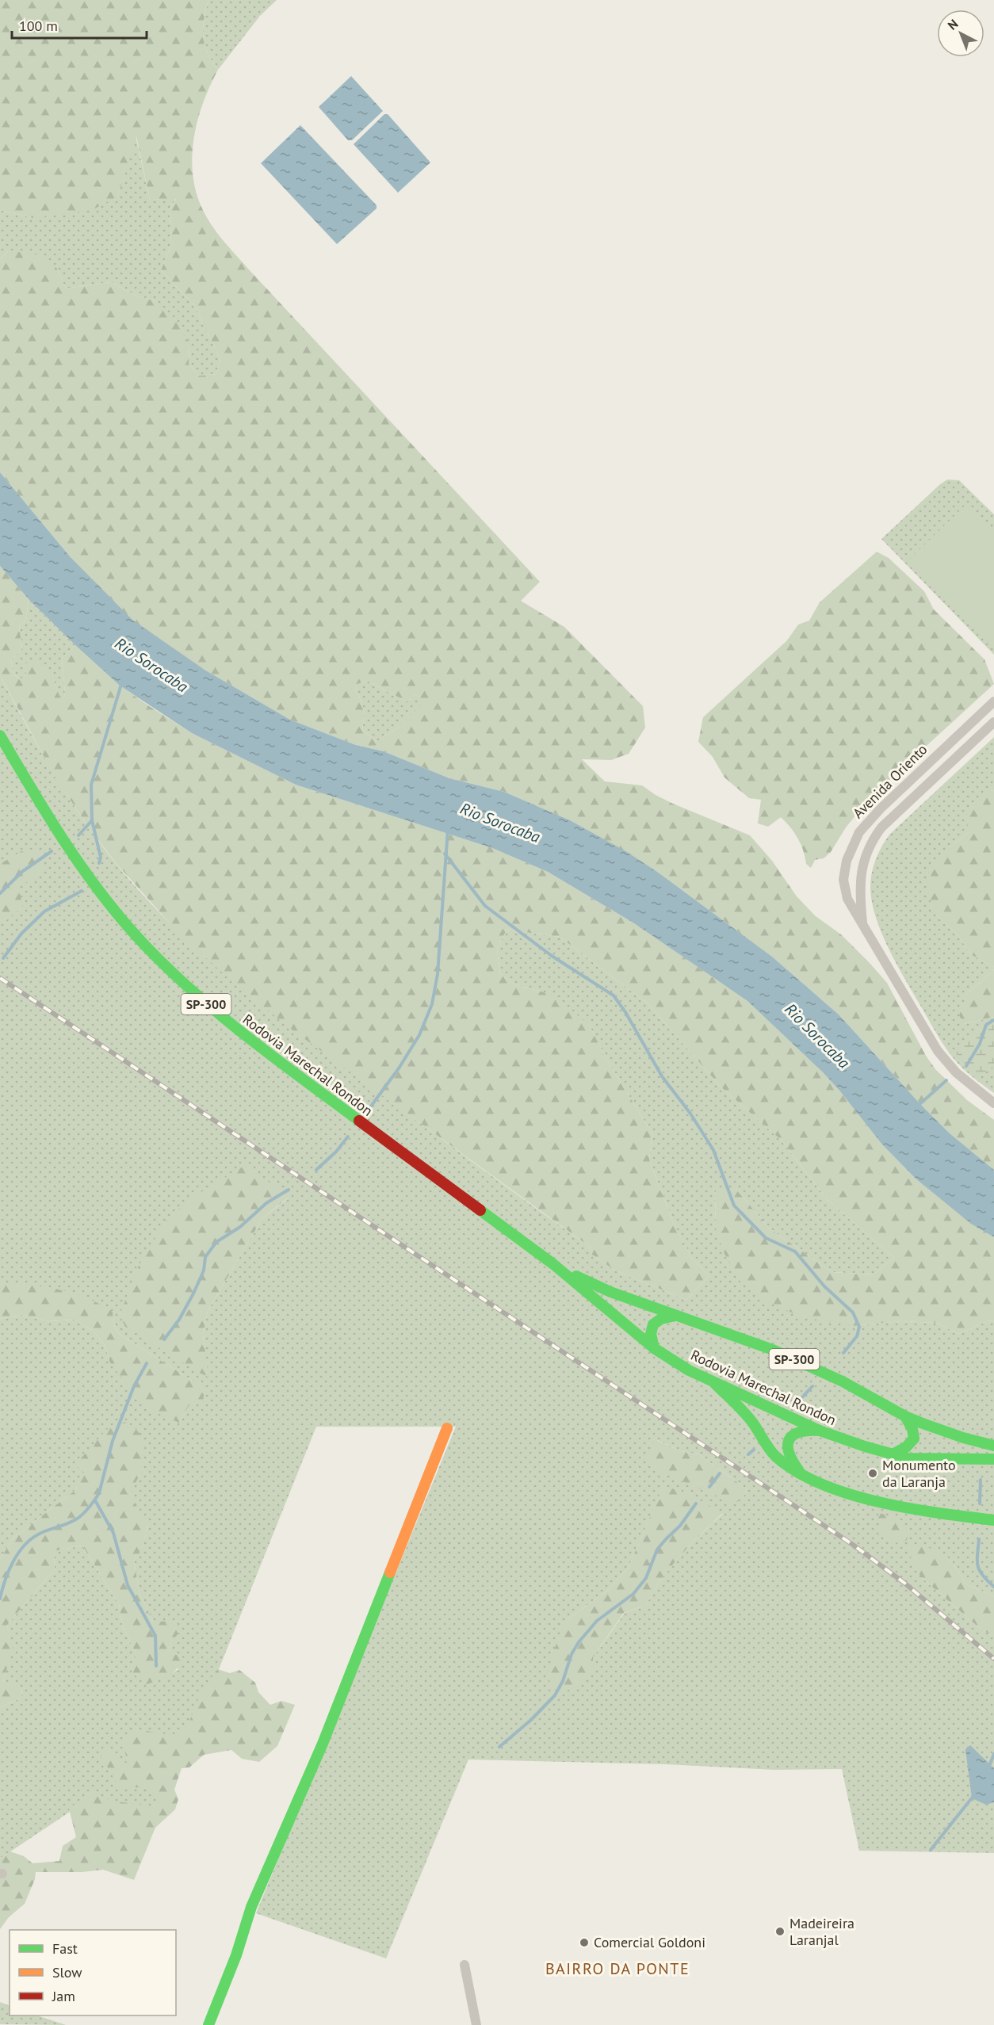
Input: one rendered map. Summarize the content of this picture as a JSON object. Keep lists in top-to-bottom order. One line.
{"streets":{"main road":["SP-300","Rodovia Marechal Rondon"],"street":["Avenida Oriento"]},"districts":["BAIRRO DA PONTE"],"water":["Rio Sorocaba"],"places":["Monumento da Laranja","Madeireira Laranjal","Comercial Goldoni"],"legend":["Fast","Slow","Jam"],"scale_bar":"100 m","north":"top left"}
